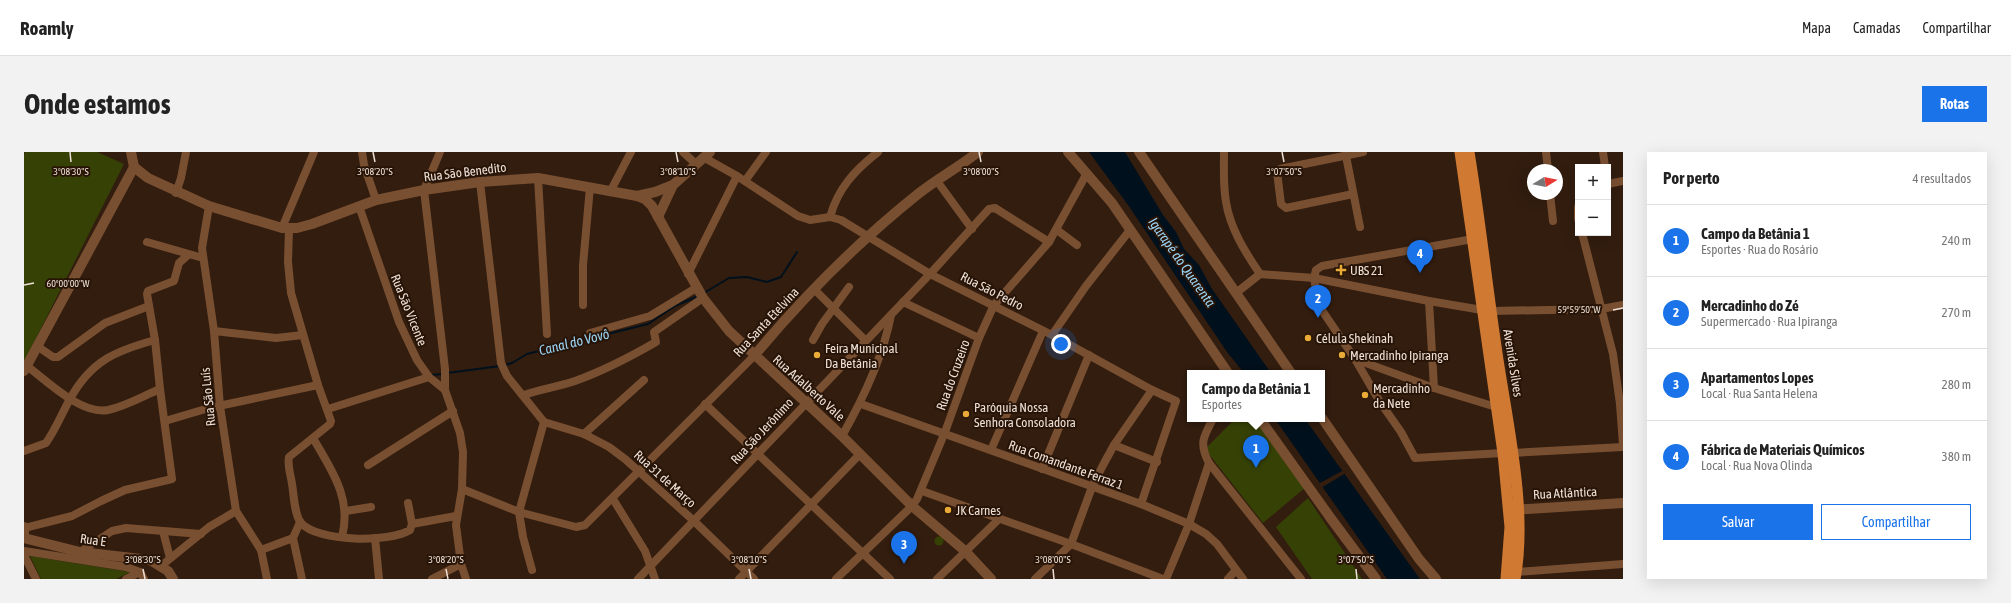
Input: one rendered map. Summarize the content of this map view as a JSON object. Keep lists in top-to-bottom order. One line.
{"streets":{"main road":["Avenida Silves"],"street":["Rua São Benedito","Rua São Pedro","Rua São Vicente","Rua Santa Etelvina","Rua do Cruzeiro","Rua Adalberto Vale","Rua São Luís","Rua São Jerônimo","Rua Comandante Ferraz 1","Rua 31 de Março","Rua Atlântica","Rua E"]},"crossings":[["Rua São Benedito","Rua São Vicente"],["Rua São Benedito","Rua Adalberto Vale"],["Rua São Benedito","Rua São Luís"],["Rua São Pedro","Rua Santa Etelvina"],["Rua São Pedro","Rua do Cruzeiro"],["Rua São Pedro","Rua São Jerônimo"],["Rua São Pedro","Rua Comandante Ferraz 1"],["Rua Santa Etelvina","Rua Adalberto Vale"],["Rua Santa Etelvina","Rua 31 de Março"],["Avenida Silves","Rua Atlântica"],["Rua do Cruzeiro","Rua Adalberto Vale"],["Rua do Cruzeiro","Rua São Jerônimo"],["Rua do Cruzeiro","Rua Comandante Ferraz 1"],["Rua Adalberto Vale","Rua São Jerônimo"],["Rua São Jerônimo","Rua 31 de Março"]],"water":["Igarapé do Quarenta","Canal do Vovô"],"places":{"health":["UBS 21"],"other":["Célula Shekinah","Feira Municipal Da Betânia","Mercadinho Ipiranga","Mercadinho da Nete","Paróquia Nossa Senhora Consoladora","JK Carnes"]},"north":"right","page":{"header":"Roamly","nav":["Mapa","Camadas","Compartilhar"],"buttons":["Rotas",["Salvar","Compartilhar"]],"title":"Onde estamos","heading":["Por perto","4 resultados"],"map_buttons":["+","−"],"list":[{"mark":"1","name":"Campo da Betânia 1","note":"Esportes · Rua do Rosário","value":"240 m"},{"mark":"2","name":"Mercadinho do Zé","note":"Supermercado · Rua Ipiranga","value":"270 m"},{"mark":"3","name":"Apartamentos Lopes","note":"Local · Rua Santa Helena","value":"280 m"},{"mark":"4","name":"Fábrica de Materiais Químicos","note":"Local · Rua Nova Olinda","value":"380 m"}],"pins":["4","2","1","3"],"popup":["Campo da Betânia 1","Esportes"]},"coordinates":["3°08'30\"S","3°08'20\"S","3°08'10\"S","3°08'00\"S","3°07'50\"S","60°00'00\"W","59°59'50\"W"]}
